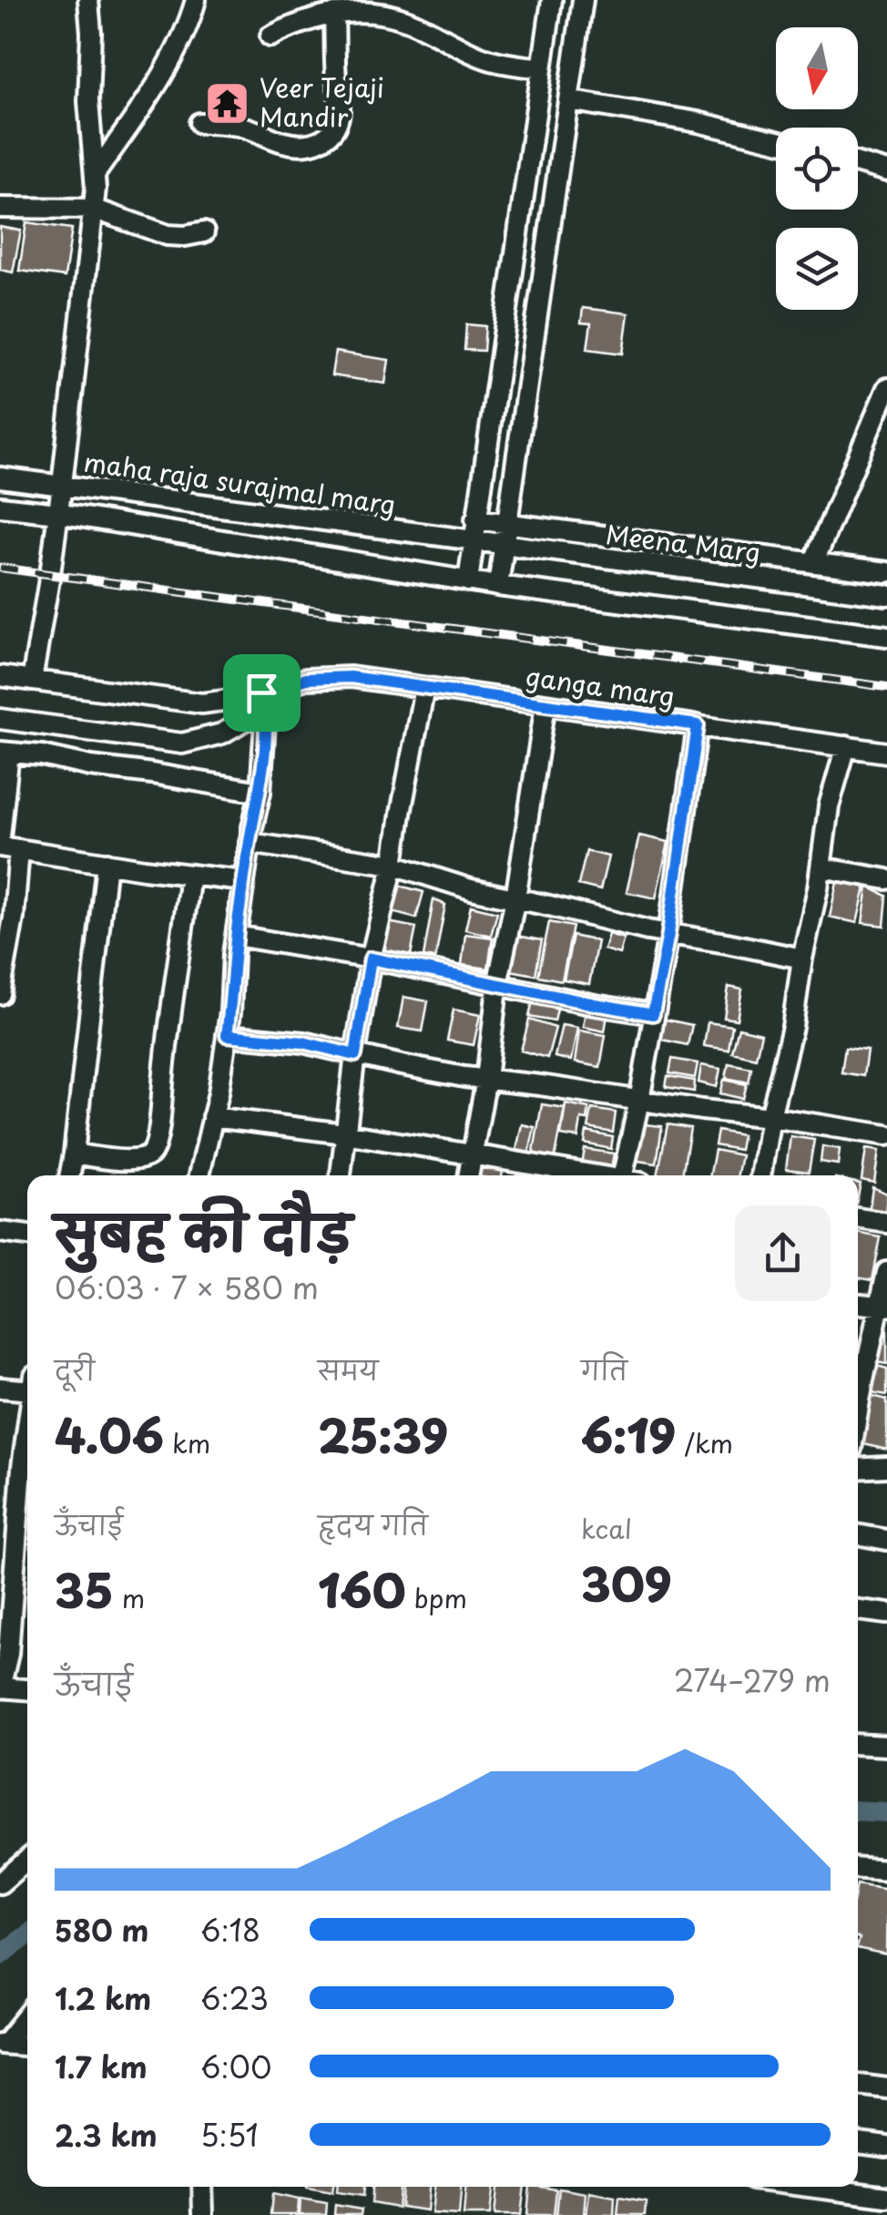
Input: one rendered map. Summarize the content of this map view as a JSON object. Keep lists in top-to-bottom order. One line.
{"streets":{"street":["maha raja surajmal marg","Meena Marg","ganga marg"]},"crossings":[["maha raja surajmal marg","Meena Marg"]],"places":{"temple":["Veer Tejaji Mandir"]},"north":"bottom","page":{"heading":["सुबह की दौड़","06:03 · 7 × 580 m"],"stats":[["दूरी","4.06 km"],["समय","25:39"],["गति","6:19 /km"],["ऊँचाई","35 m"],["हृदय गति","160 bpm"],["kcal","309"]],"chart":["ऊँचाई","274–279 m"],"list":[{"name":"580 m","note":"6:18"},{"name":"1.2 km","note":"6:23"},{"name":"1.7 km","note":"6:00"},{"name":"2.3 km","note":"5:51"}]}}
